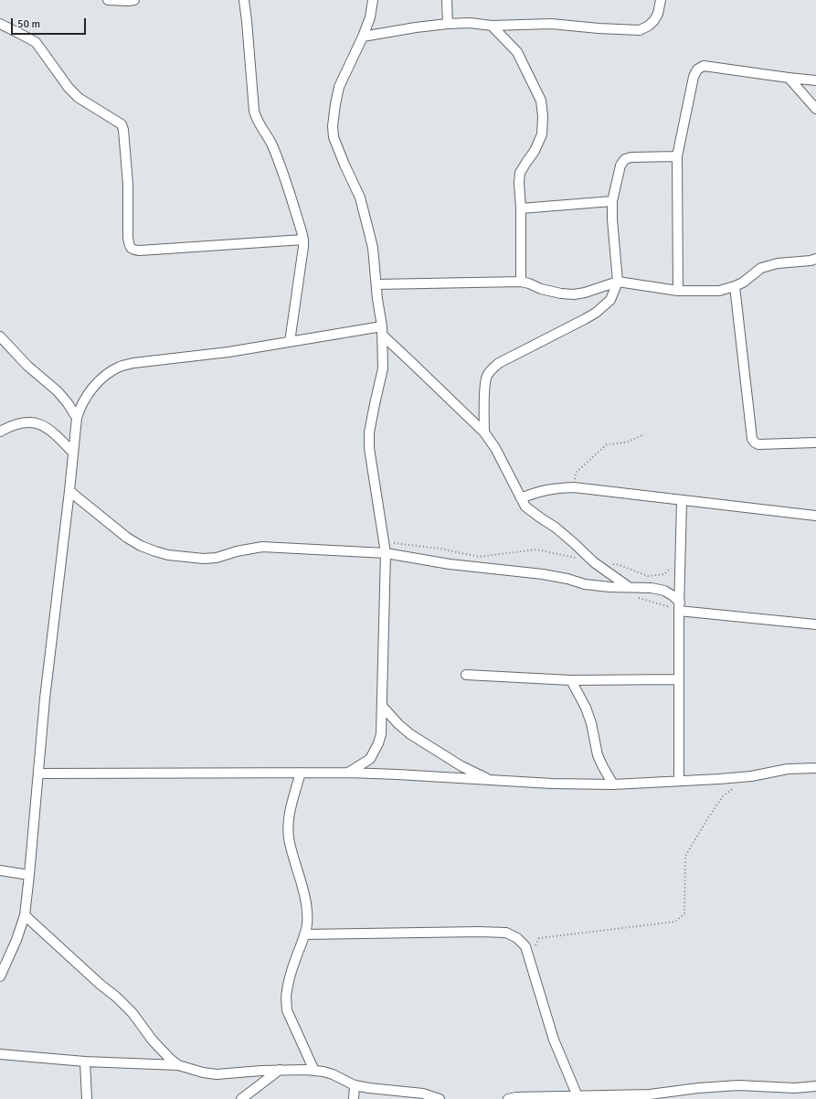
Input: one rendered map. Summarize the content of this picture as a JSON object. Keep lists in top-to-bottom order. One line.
{"scale_bar":"50 m"}
